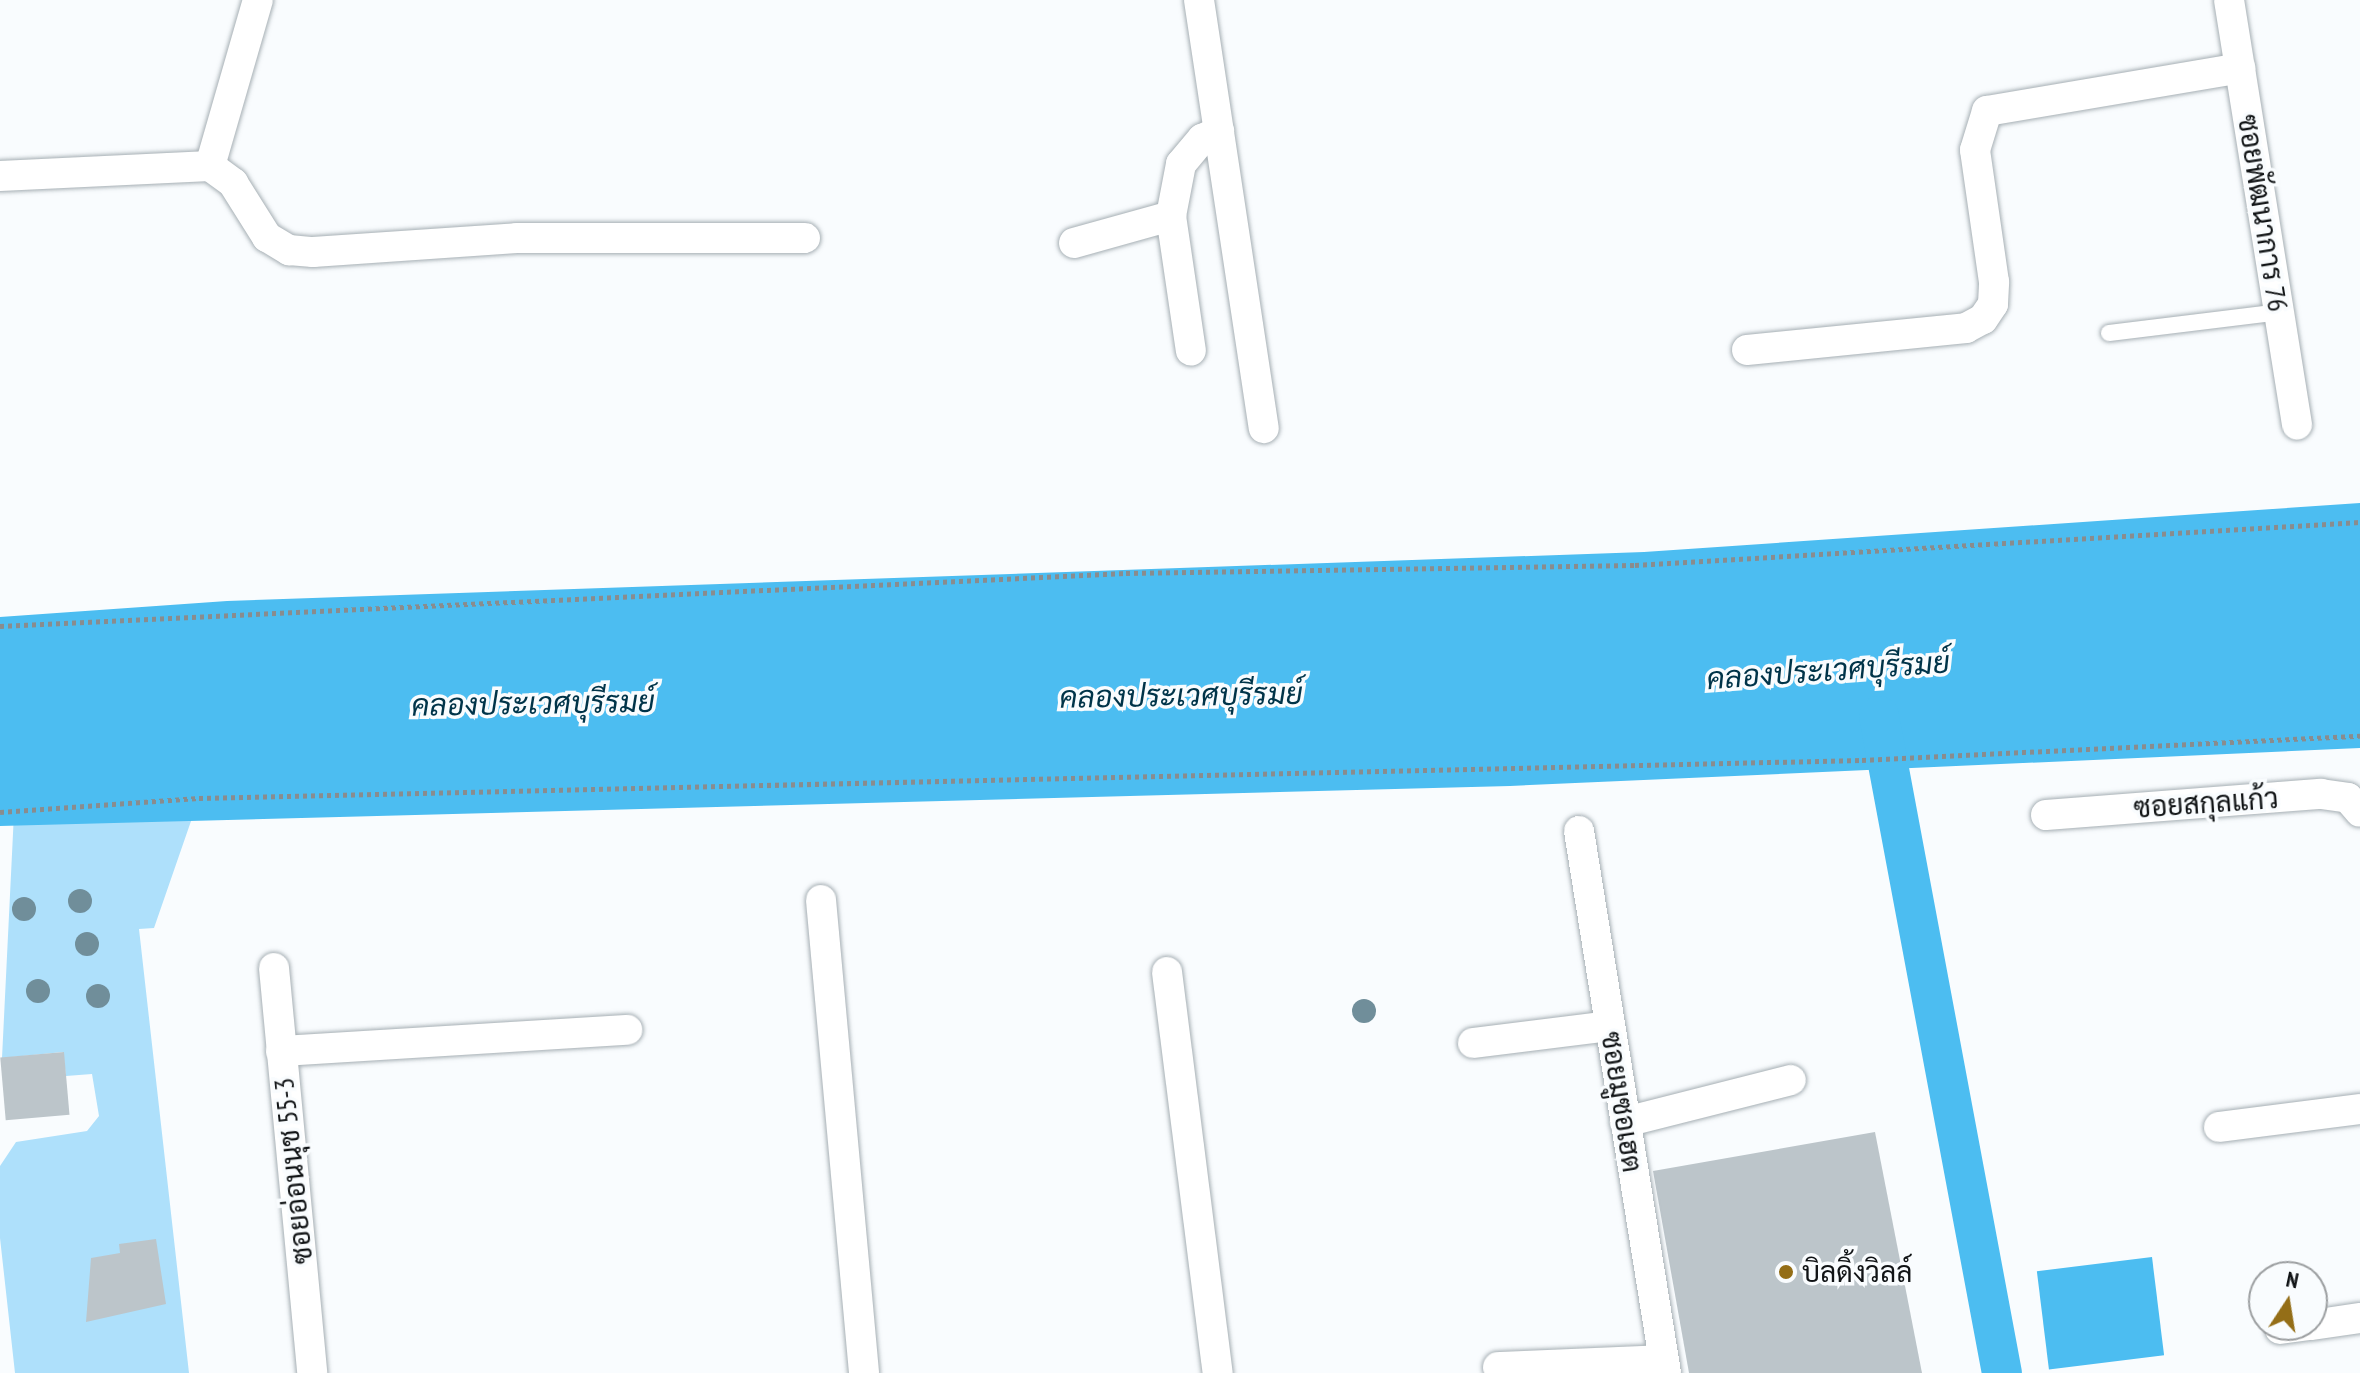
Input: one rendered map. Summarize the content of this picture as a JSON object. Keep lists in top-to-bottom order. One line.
{"streets":{"street":["ซอยพัฒนาการ 76","ซอยสกุลแก้ว","ซอยมูซอเฮต","ซอยอ่อนนุช 55-3"]},"water":["คลองประเวศบุรีรมย์"],"places":["บิลดิ้งวิลล์"],"north":"top"}
